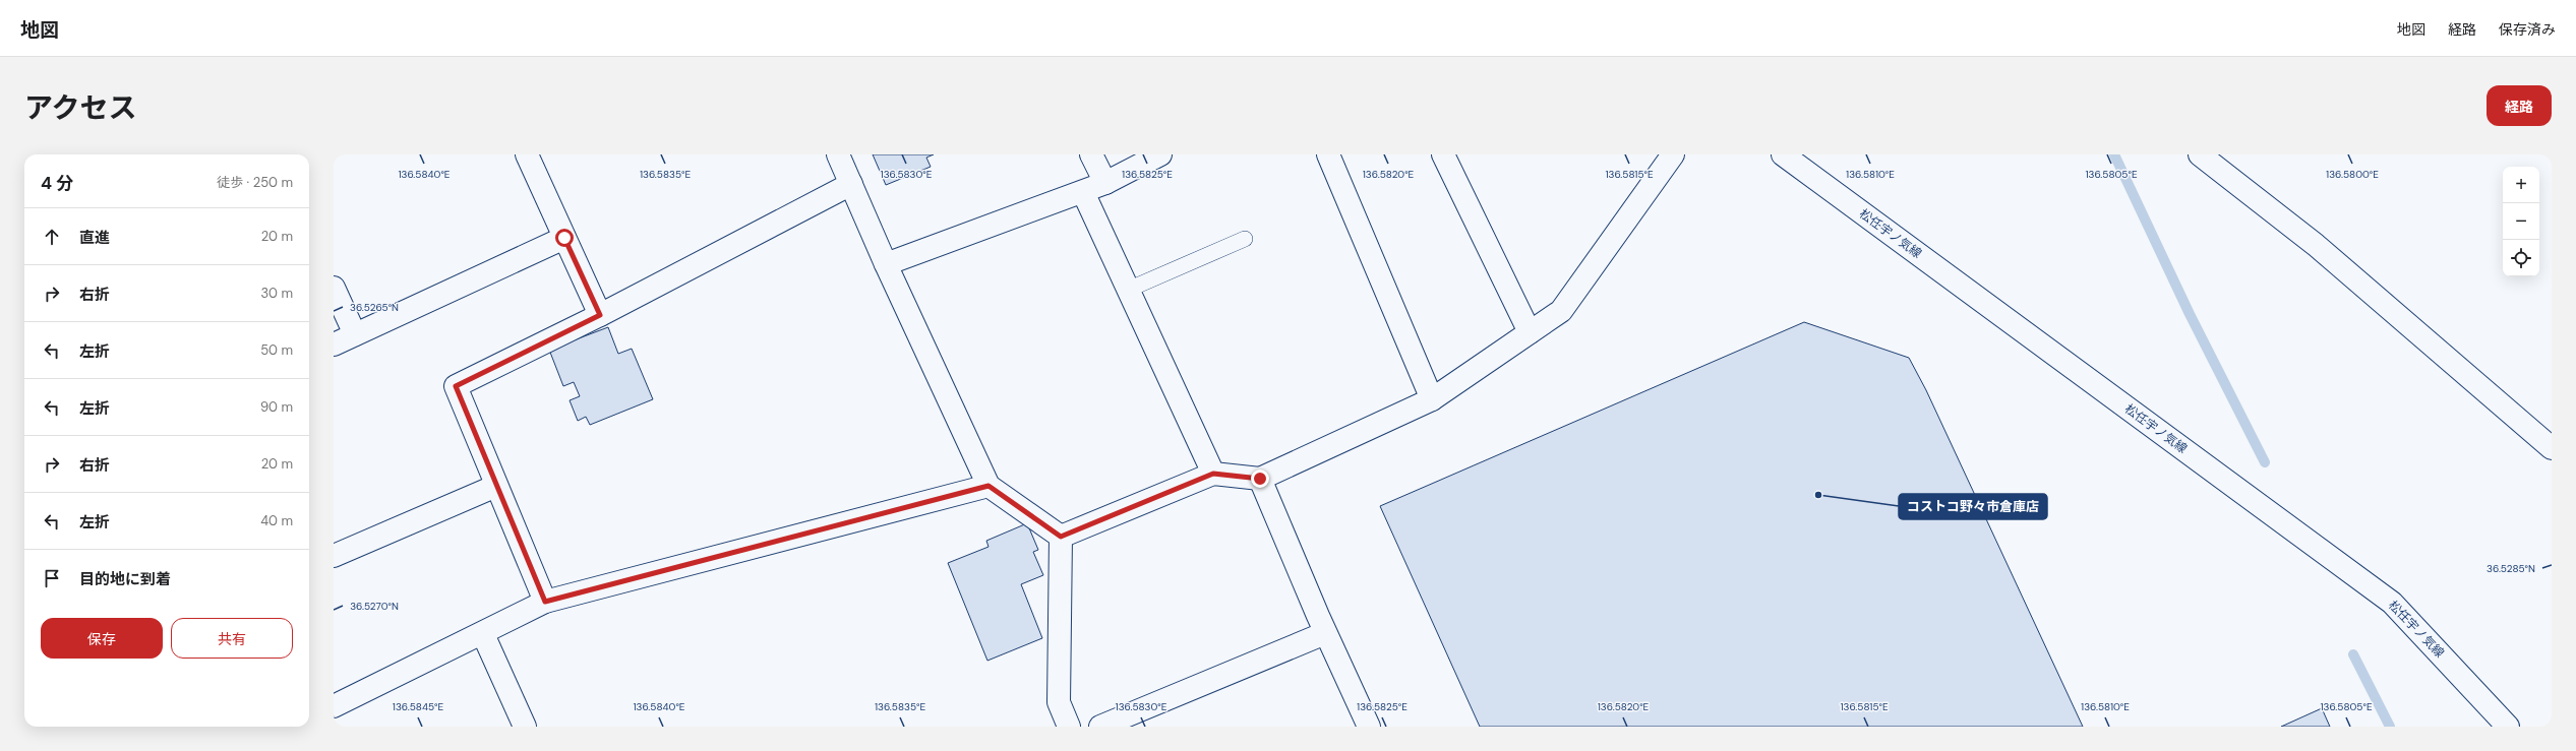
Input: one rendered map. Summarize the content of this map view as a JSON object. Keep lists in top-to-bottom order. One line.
{"streets":{"street":["松任宇ノ気線"]},"places":["コストコ野々市倉庫店"],"page":{"header":"地図","nav":["地図","経路","保存済み"],"title":"アクセス","buttons":["経路",["保存","共有"]],"heading":["4 分","徒歩 · 250 m"],"map_buttons":["+","−"],"list":[["直進","20 m"],["右折","30 m"],["左折","50 m"],["左折","90 m"],["右折","20 m"],["左折","40 m"],"目的地に到着"]},"coordinates":["136.5840°E","136.5835°E","136.5830°E","136.5825°E","136.5820°E","136.5815°E","136.5810°E","136.5805°E","136.5800°E","36.5265°N","36.5285°N","36.5270°N","136.5845°E"]}
